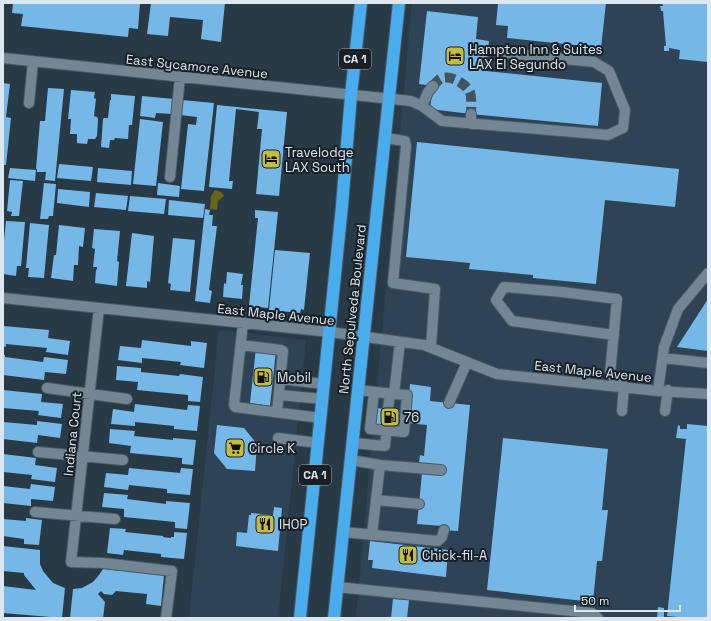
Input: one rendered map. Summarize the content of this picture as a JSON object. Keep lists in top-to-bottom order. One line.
{"streets":{"highway":["CA 1","North Sepulveda Boulevard"],"street":["East Sycamore Avenue","East Maple Avenue","Indiana Court"]},"crossings":[["East Sycamore Avenue","North Sepulveda Boulevard"],["North Sepulveda Boulevard","East Maple Avenue"],["East Maple Avenue","Indiana Court"]],"places":{"hotel":["Hampton Inn & Suites LAX El Segundo","Travelodge LAX South"],"fuel station":["Mobil","76"],"supermarket":["Circle K"],"restaurant":["IHOP","Chick-fil-A"]},"scale_bar":"50 m"}
